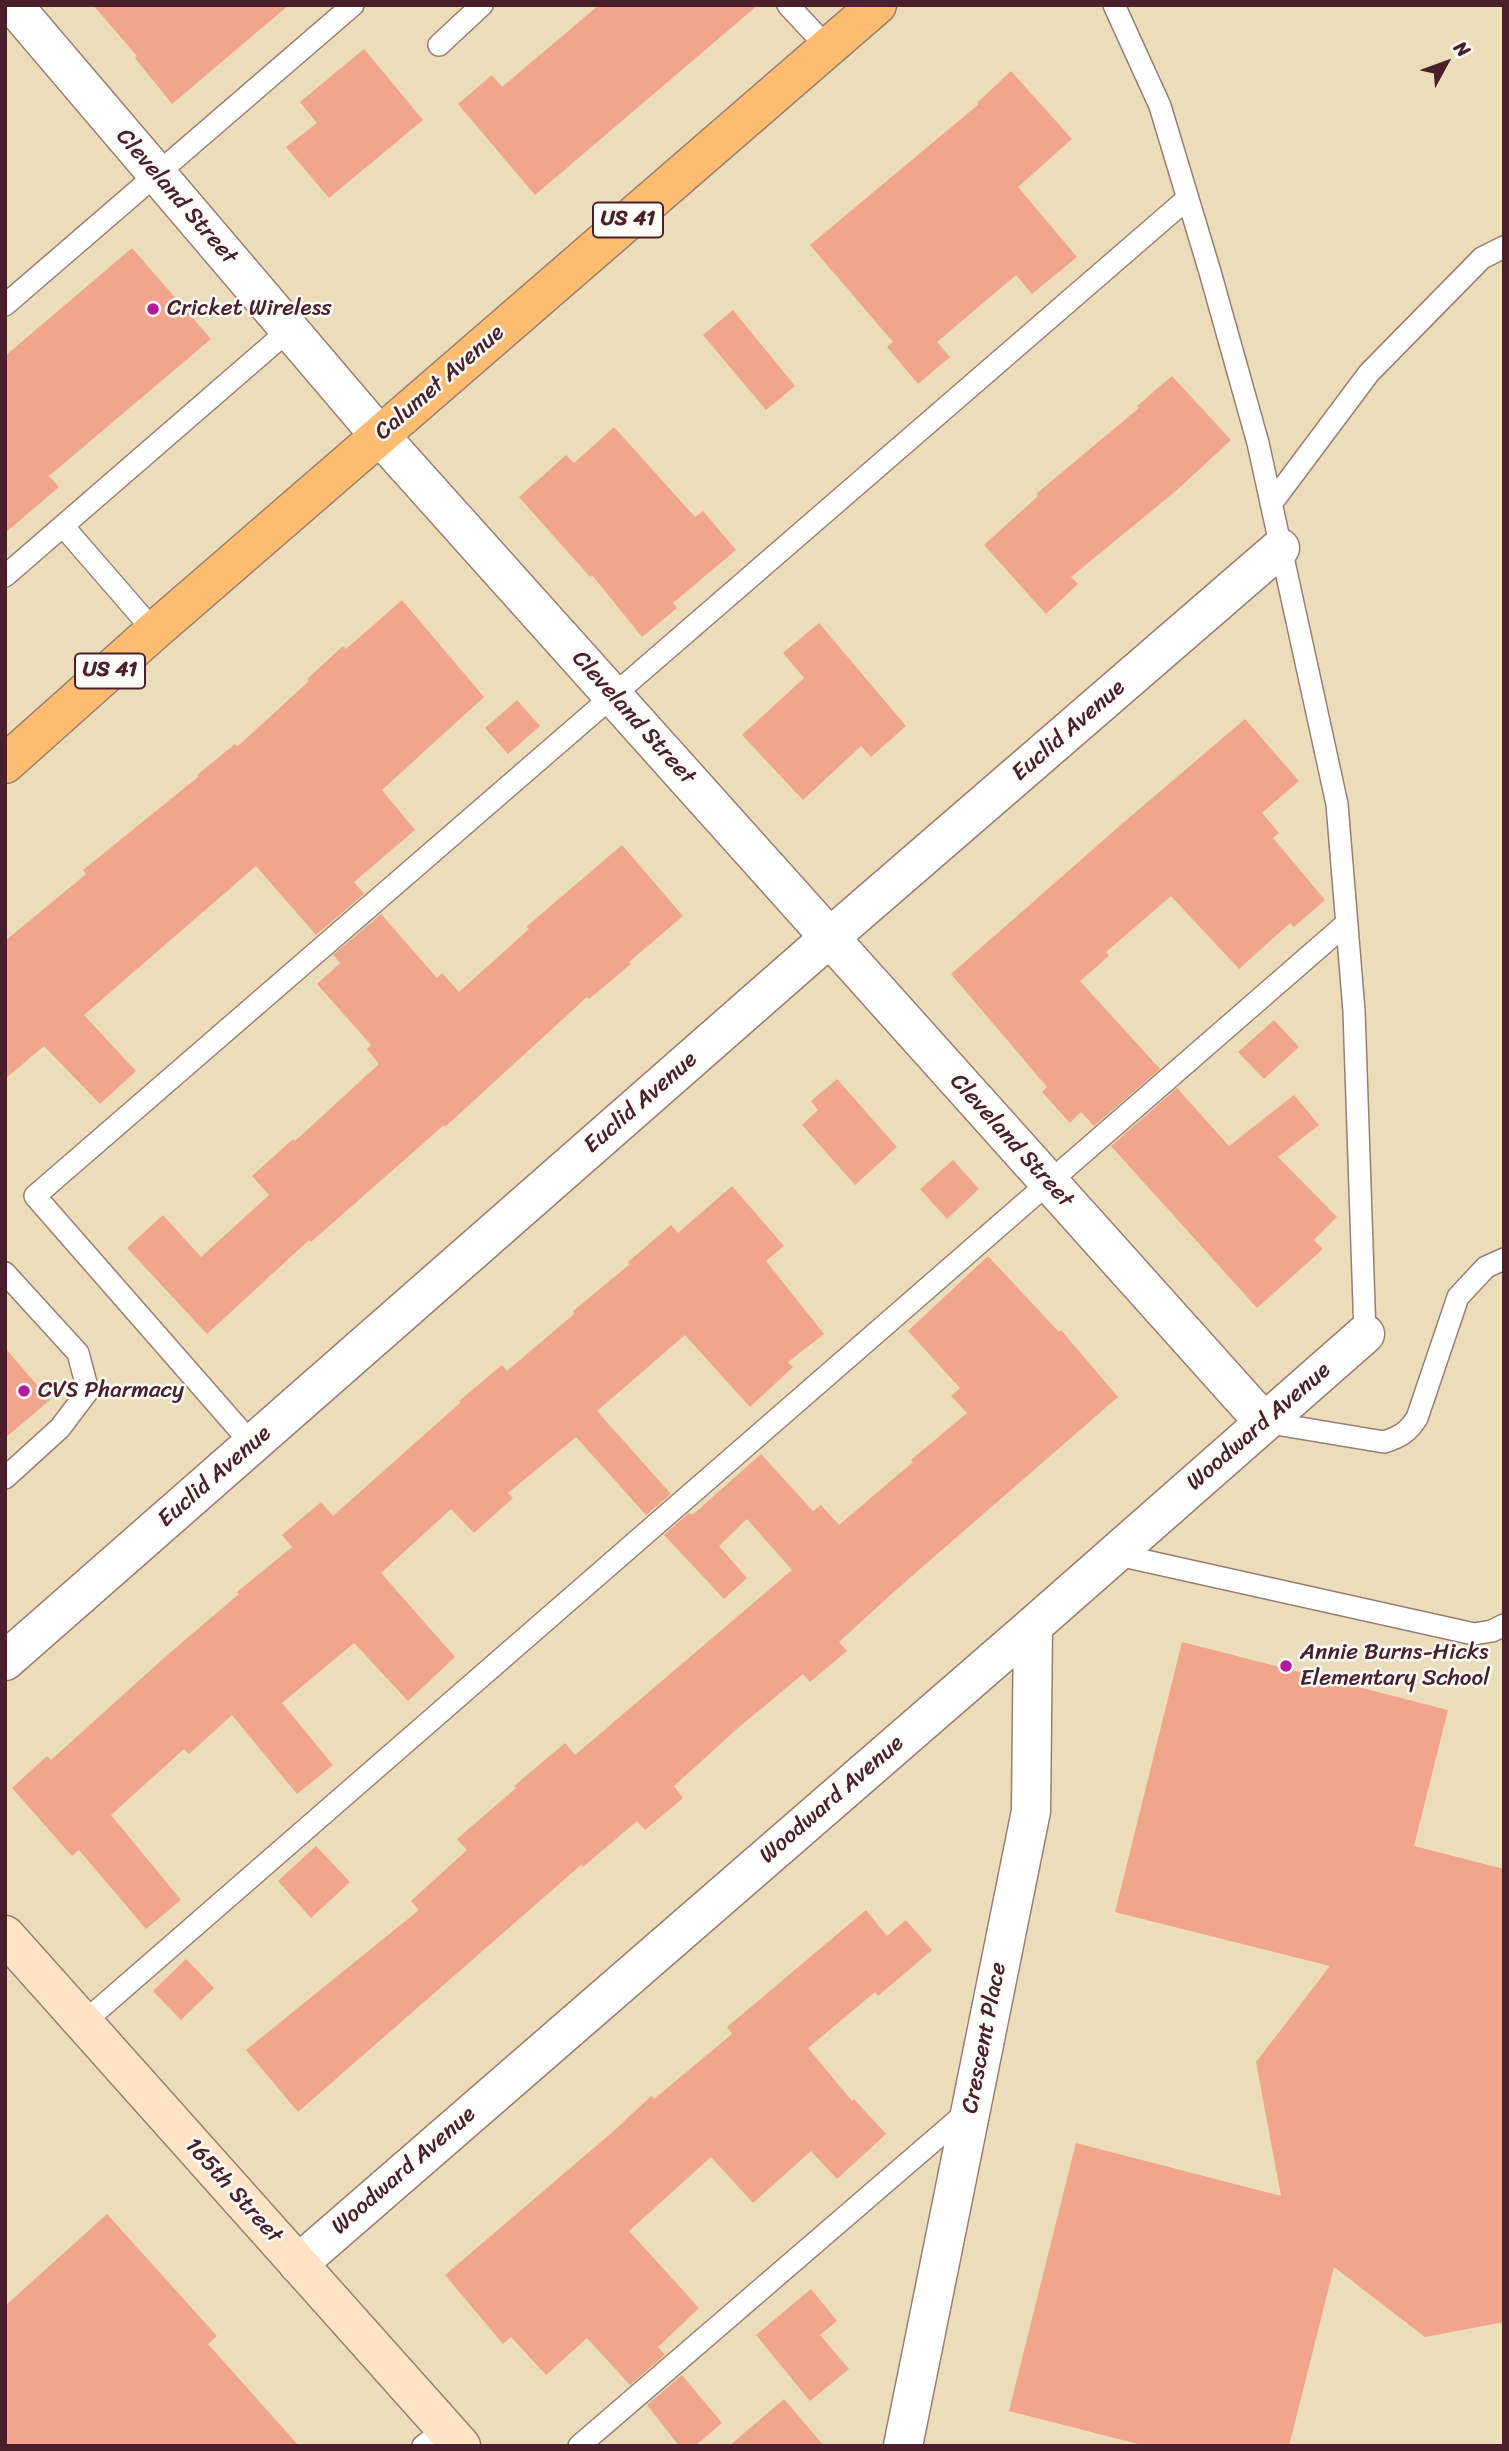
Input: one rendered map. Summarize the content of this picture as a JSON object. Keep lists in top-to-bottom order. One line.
{"streets":{"main road":["US 41","Calumet Avenue","165th Street"],"street":["Cleveland Street","Euclid Avenue","Woodward Avenue","Crescent Place"]},"crossings":[["Cleveland Street","Calumet Avenue"],["Cleveland Street","Euclid Avenue"],["Cleveland Street","Woodward Avenue"],["Woodward Avenue","Crescent Place"],["Woodward Avenue","165th Street"]],"places":["Cricket Wireless","CVS Pharmacy","Annie Burns-Hicks Elementary School"],"north":"top right"}
